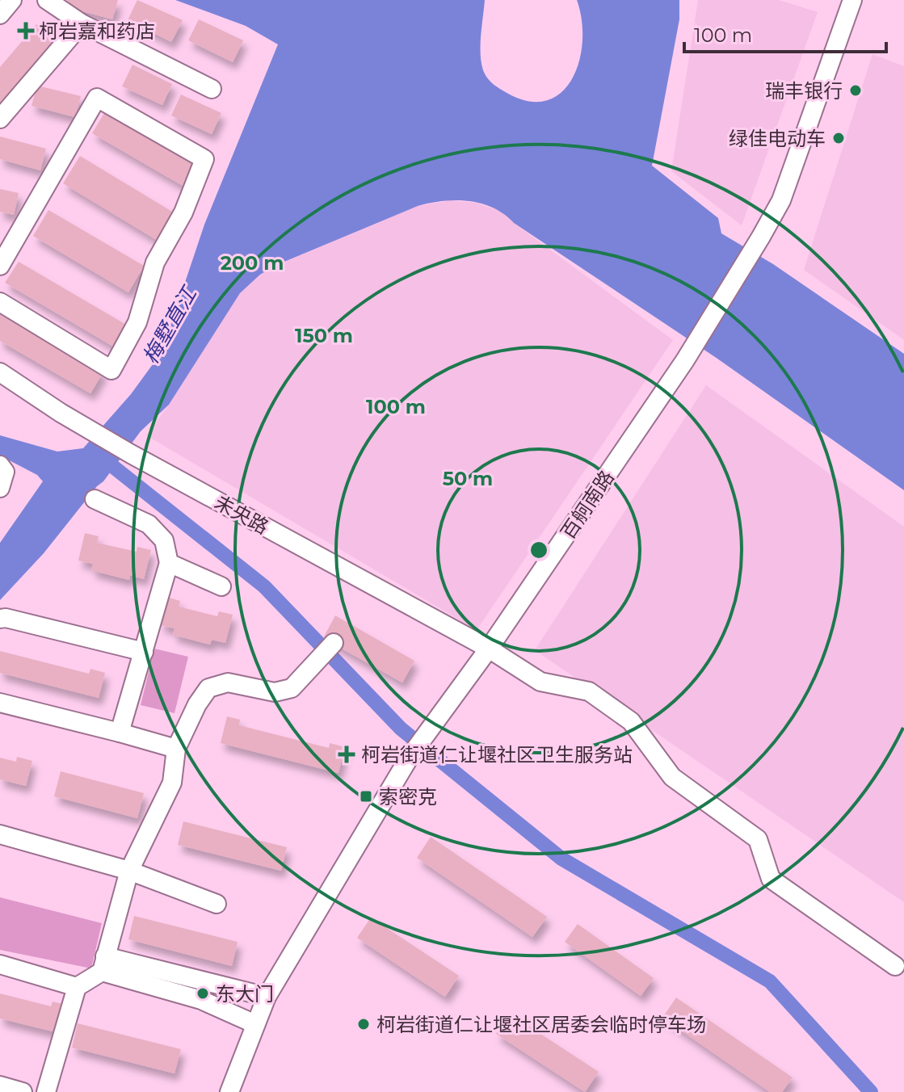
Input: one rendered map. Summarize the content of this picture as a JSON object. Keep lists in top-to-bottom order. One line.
{"streets":{"street":["百舸南路","未央路"]},"crossings":[["百舸南路","未央路"]],"water":["梅墅直江"],"places":{"health":["柯岩嘉和药店","柯岩街道仁让堰社区卫生服务站"],"other":["瑞丰银行","绿佳电动车","东大门","柯岩街道仁让堰社区居委会临时停车场"],"transit":["索密克"]},"scale_bar":"100 m","rings":["200 m","150 m","100 m","50 m"]}
